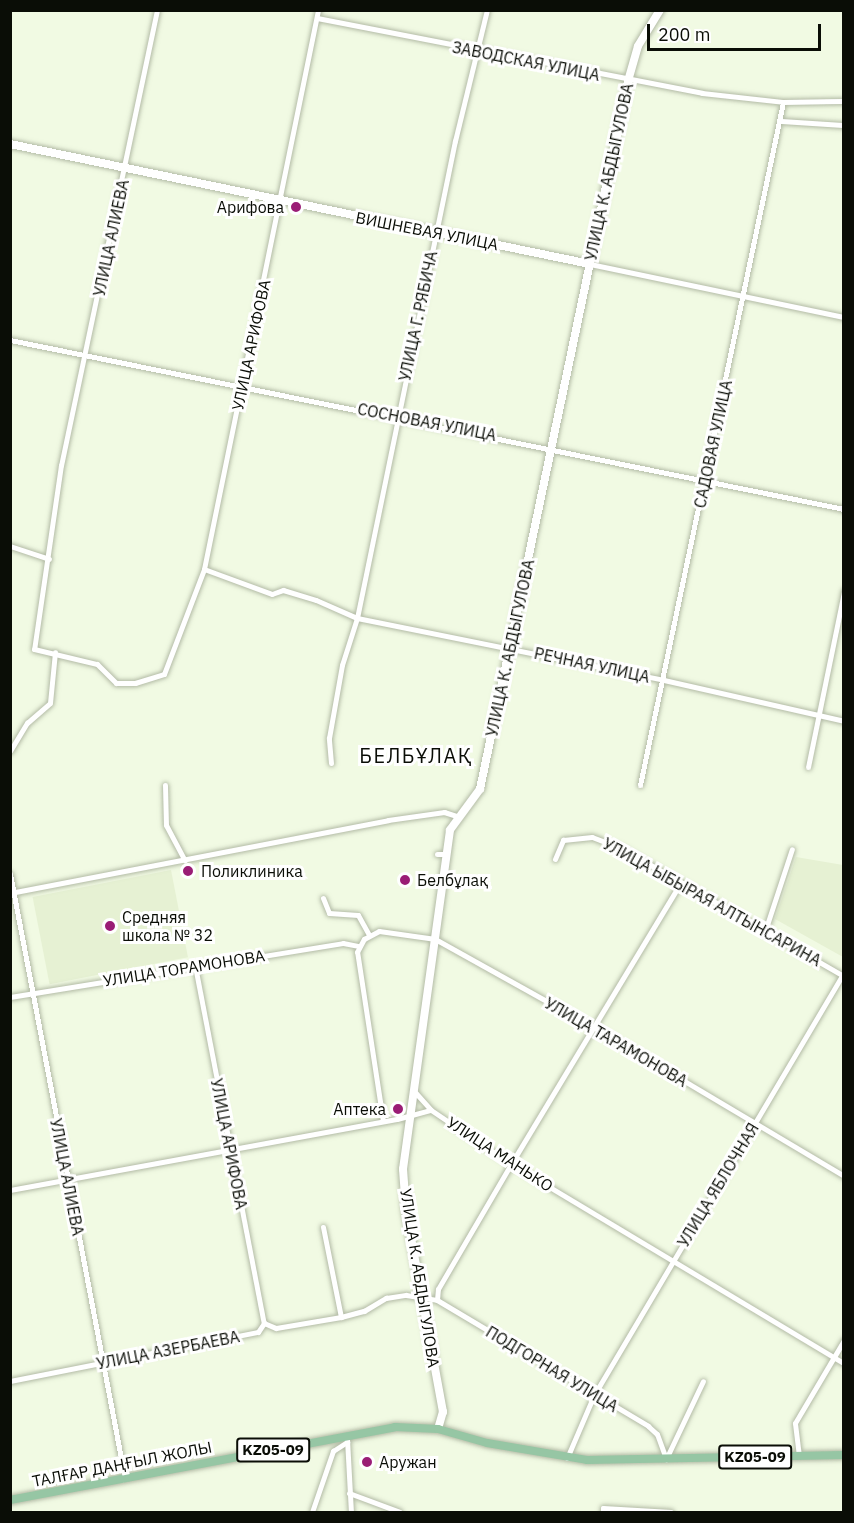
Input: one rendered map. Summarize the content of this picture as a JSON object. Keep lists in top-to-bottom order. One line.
{"streets":{"main road":["KZ05-09","ТАЛҒАР ДАҢҒЫЛ ЖОЛЫ"],"street":["ЗАВОДСКАЯ УЛИЦА","УЛИЦА К. АБДЫГУЛОВА","ВИШНЕВАЯ УЛИЦА","УЛИЦА АЛИЕВА","УЛИЦА Г. РЯБИЧА","УЛИЦА АРИФОВА","СОСНОВАЯ УЛИЦА","САДОВАЯ УЛИЦА","РЕЧНАЯ УЛИЦА","УЛИЦА ЫБЫРАЯ АЛТЫНСАРИНА","УЛИЦА ТОРАМОНОВА","УЛИЦА ТАРАМОНОВА","УЛИЦА МАНЬКО","УЛИЦА ЯБЛОЧНАЯ","УЛИЦА АЗЕРБАЕВА","ПОДГОРНАЯ УЛИЦА"]},"crossings":[["ЗАВОДСКАЯ УЛИЦА","УЛИЦА К. АБДЫГУЛОВА"],["ЗАВОДСКАЯ УЛИЦА","УЛИЦА Г. РЯБИЧА"],["ЗАВОДСКАЯ УЛИЦА","УЛИЦА АРИФОВА"],["ЗАВОДСКАЯ УЛИЦА","САДОВАЯ УЛИЦА"],["УЛИЦА К. АБДЫГУЛОВА","ВИШНЕВАЯ УЛИЦА"],["УЛИЦА К. АБДЫГУЛОВА","СОСНОВАЯ УЛИЦА"],["УЛИЦА К. АБДЫГУЛОВА","РЕЧНАЯ УЛИЦА"],["УЛИЦА К. АБДЫГУЛОВА","УЛИЦА ТАРАМОНОВА"],["УЛИЦА К. АБДЫГУЛОВА","УЛИЦА МАНЬКО"],["УЛИЦА К. АБДЫГУЛОВА","ПОДГОРНАЯ УЛИЦА"],["УЛИЦА К. АБДЫГУЛОВА","ТАЛҒАР ДАҢҒЫЛ ЖОЛЫ"],["ВИШНЕВАЯ УЛИЦА","УЛИЦА АЛИЕВА"],["ВИШНЕВАЯ УЛИЦА","УЛИЦА Г. РЯБИЧА"],["ВИШНЕВАЯ УЛИЦА","УЛИЦА АРИФОВА"],["ВИШНЕВАЯ УЛИЦА","САДОВАЯ УЛИЦА"],["УЛИЦА АЛИЕВА","УЛИЦА АРИФОВА"],["УЛИЦА АЛИЕВА","СОСНОВАЯ УЛИЦА"],["УЛИЦА АЛИЕВА","УЛИЦА ТОРАМОНОВА"],["УЛИЦА АЛИЕВА","УЛИЦА МАНЬКО"],["УЛИЦА АЛИЕВА","УЛИЦА АЗЕРБАЕВА"],["УЛИЦА АЛИЕВА","ТАЛҒАР ДАҢҒЫЛ ЖОЛЫ"],["УЛИЦА Г. РЯБИЧА","СОСНОВАЯ УЛИЦА"],["УЛИЦА Г. РЯБИЧА","РЕЧНАЯ УЛИЦА"],["УЛИЦА АРИФОВА","СОСНОВАЯ УЛИЦА"],["УЛИЦА АРИФОВА","РЕЧНАЯ УЛИЦА"],["УЛИЦА АРИФОВА","УЛИЦА ТОРАМОНОВА"],["УЛИЦА АРИФОВА","УЛИЦА МАНЬКО"],["УЛИЦА АРИФОВА","УЛИЦА АЗЕРБАЕВА"],["СОСНОВАЯ УЛИЦА","САДОВАЯ УЛИЦА"],["САДОВАЯ УЛИЦА","РЕЧНАЯ УЛИЦА"],["УЛИЦА ЫБЫРАЯ АЛТЫНСАРИНА","УЛИЦА ЯБЛОЧНАЯ"],["УЛИЦА ТАРАМОНОВА","УЛИЦА ЯБЛОЧНАЯ"],["УЛИЦА МАНЬКО","УЛИЦА ЯБЛОЧНАЯ"],["УЛИЦА ЯБЛОЧНАЯ","ПОДГОРНАЯ УЛИЦА"],["УЛИЦА ЯБЛОЧНАЯ","ТАЛҒАР ДАҢҒЫЛ ЖОЛЫ"],["ПОДГОРНАЯ УЛИЦА","ТАЛҒАР ДАҢҒЫЛ ЖОЛЫ"]],"districts":["БЕЛБҰЛАҚ"],"places":["Арифова","Поликлиника","Белбұлақ","Средняя школа № 32","Аптека","Аружан"],"scale_bar":"200 m"}
